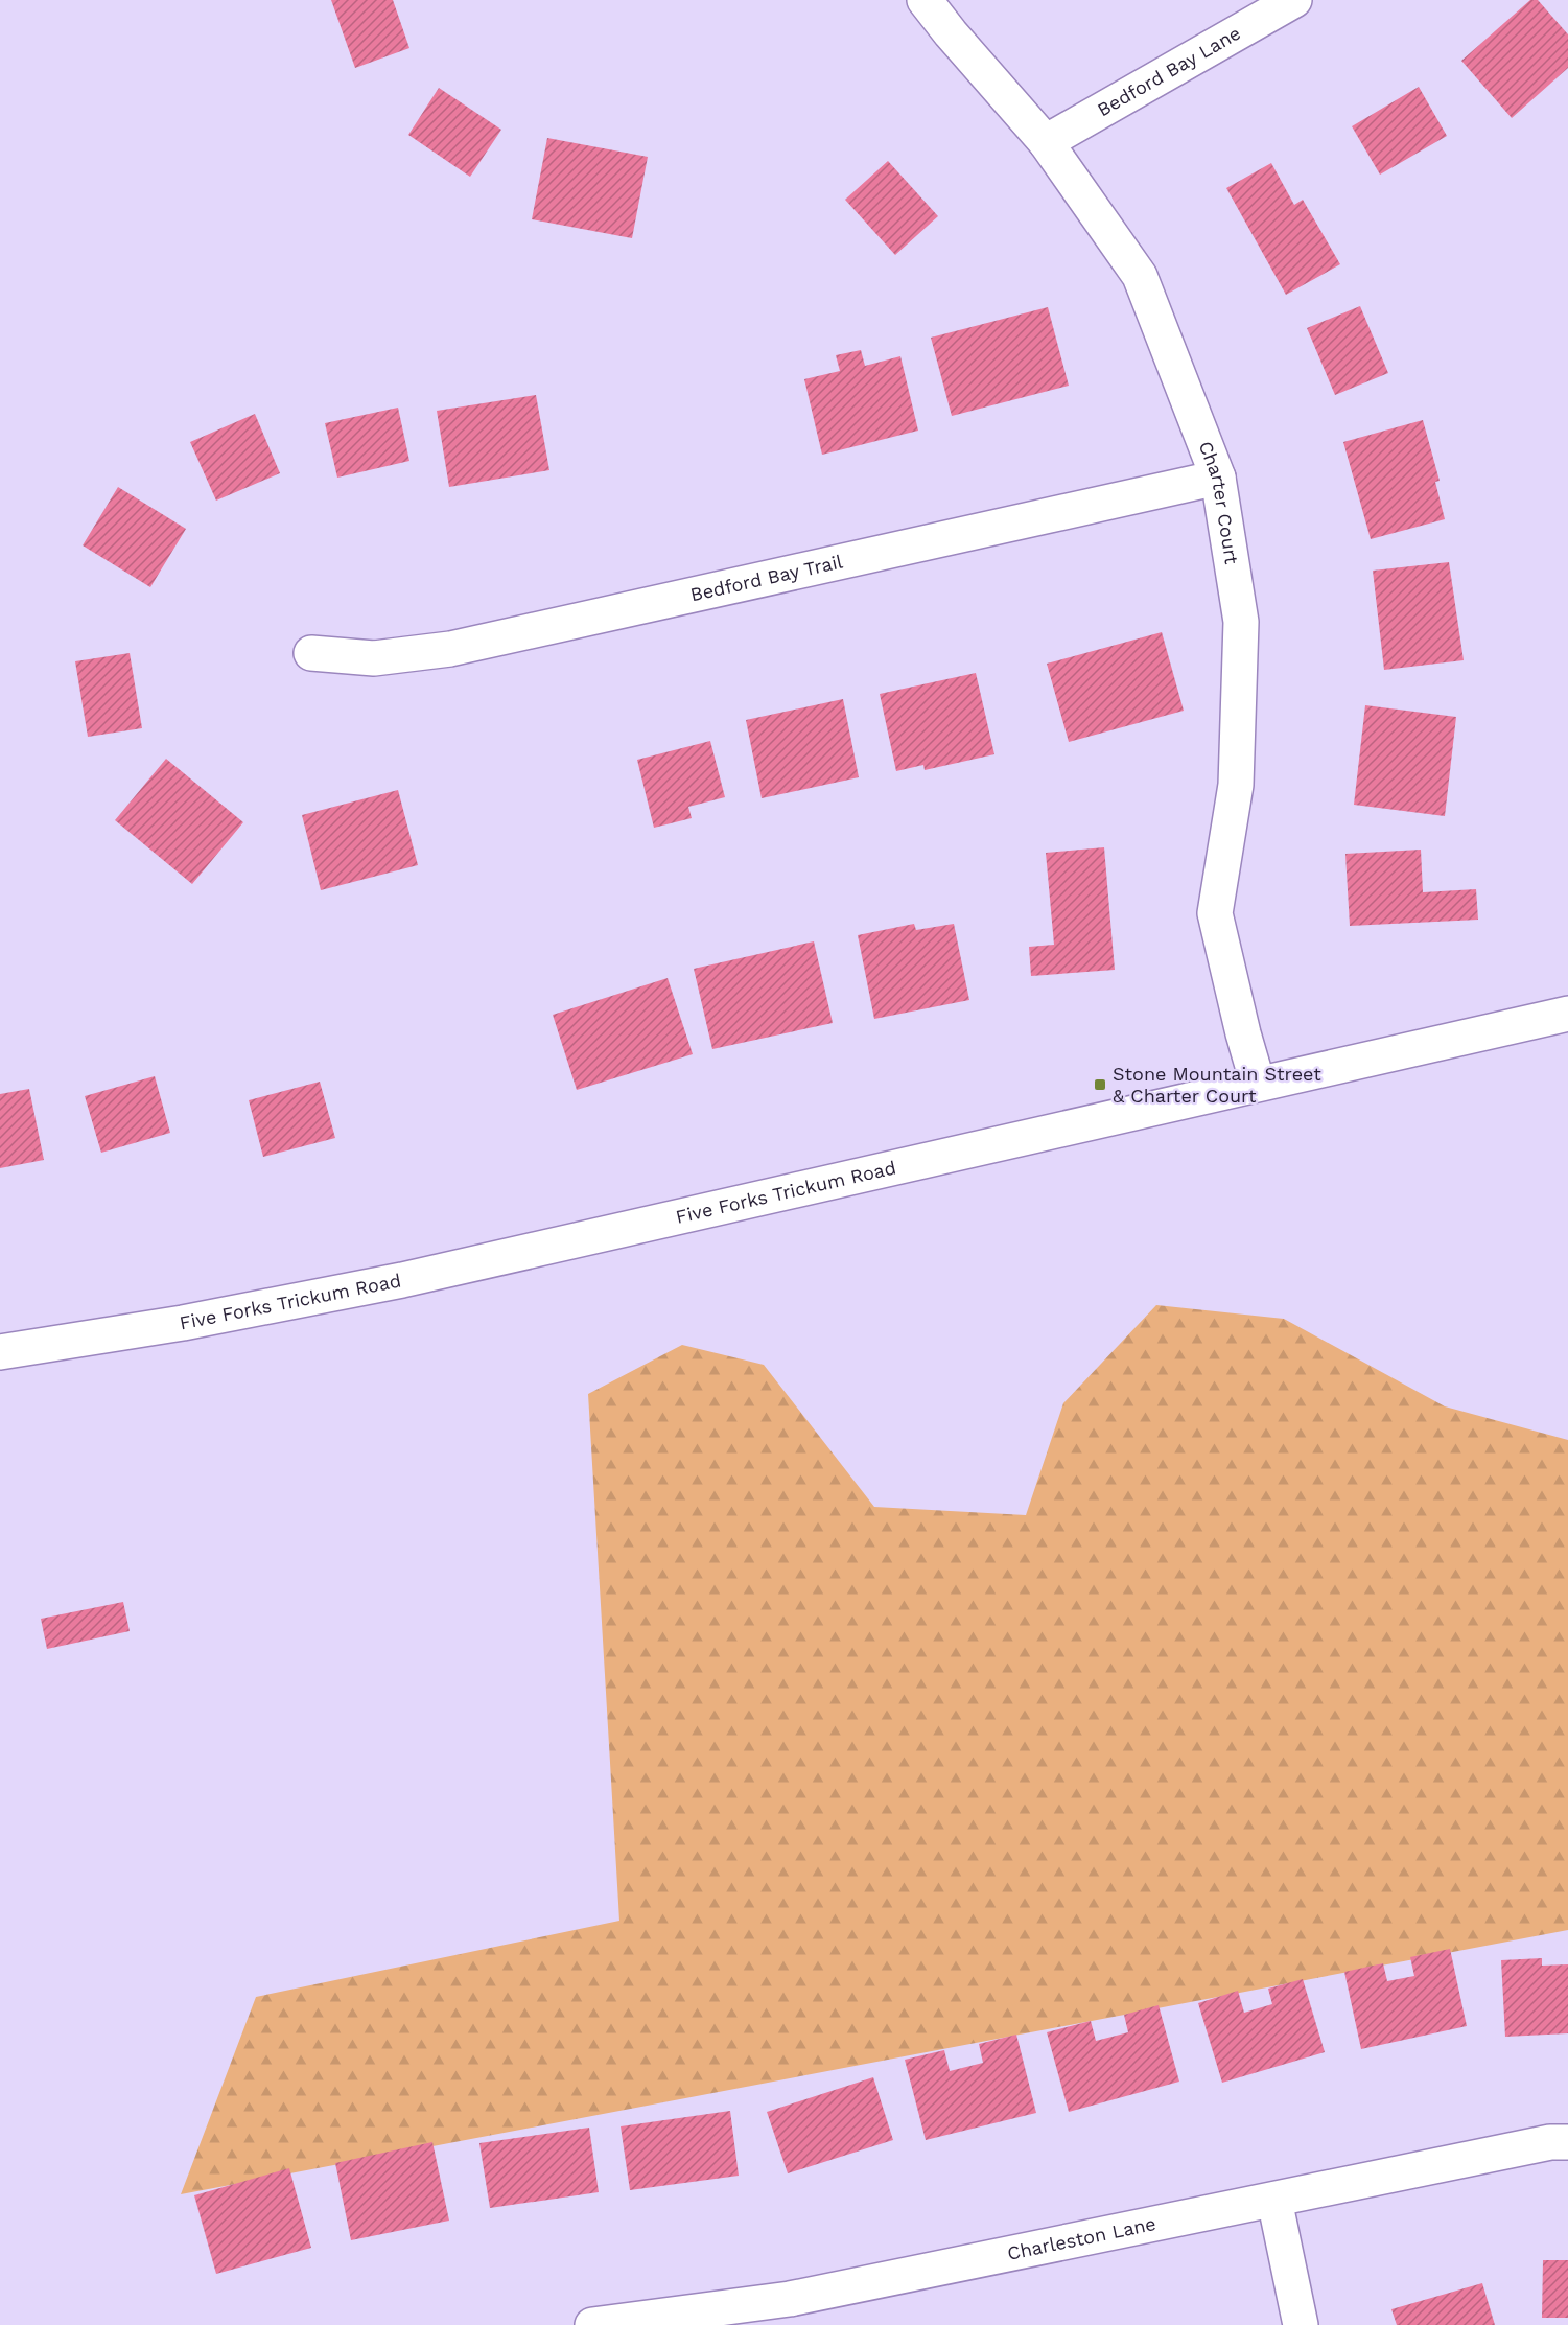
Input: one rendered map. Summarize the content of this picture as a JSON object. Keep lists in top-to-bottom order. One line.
{"streets":{"street":["Bedford Bay Lane","Charter Court","Bedford Bay Trail","Five Forks Trickum Road","Charleston Lane"]},"crossings":[["Bedford Bay Lane","Charter Court"],["Charter Court","Bedford Bay Trail"],["Charter Court","Five Forks Trickum Road"]],"places":{"transit":["Stone Mountain Street & Charter Court"]}}
